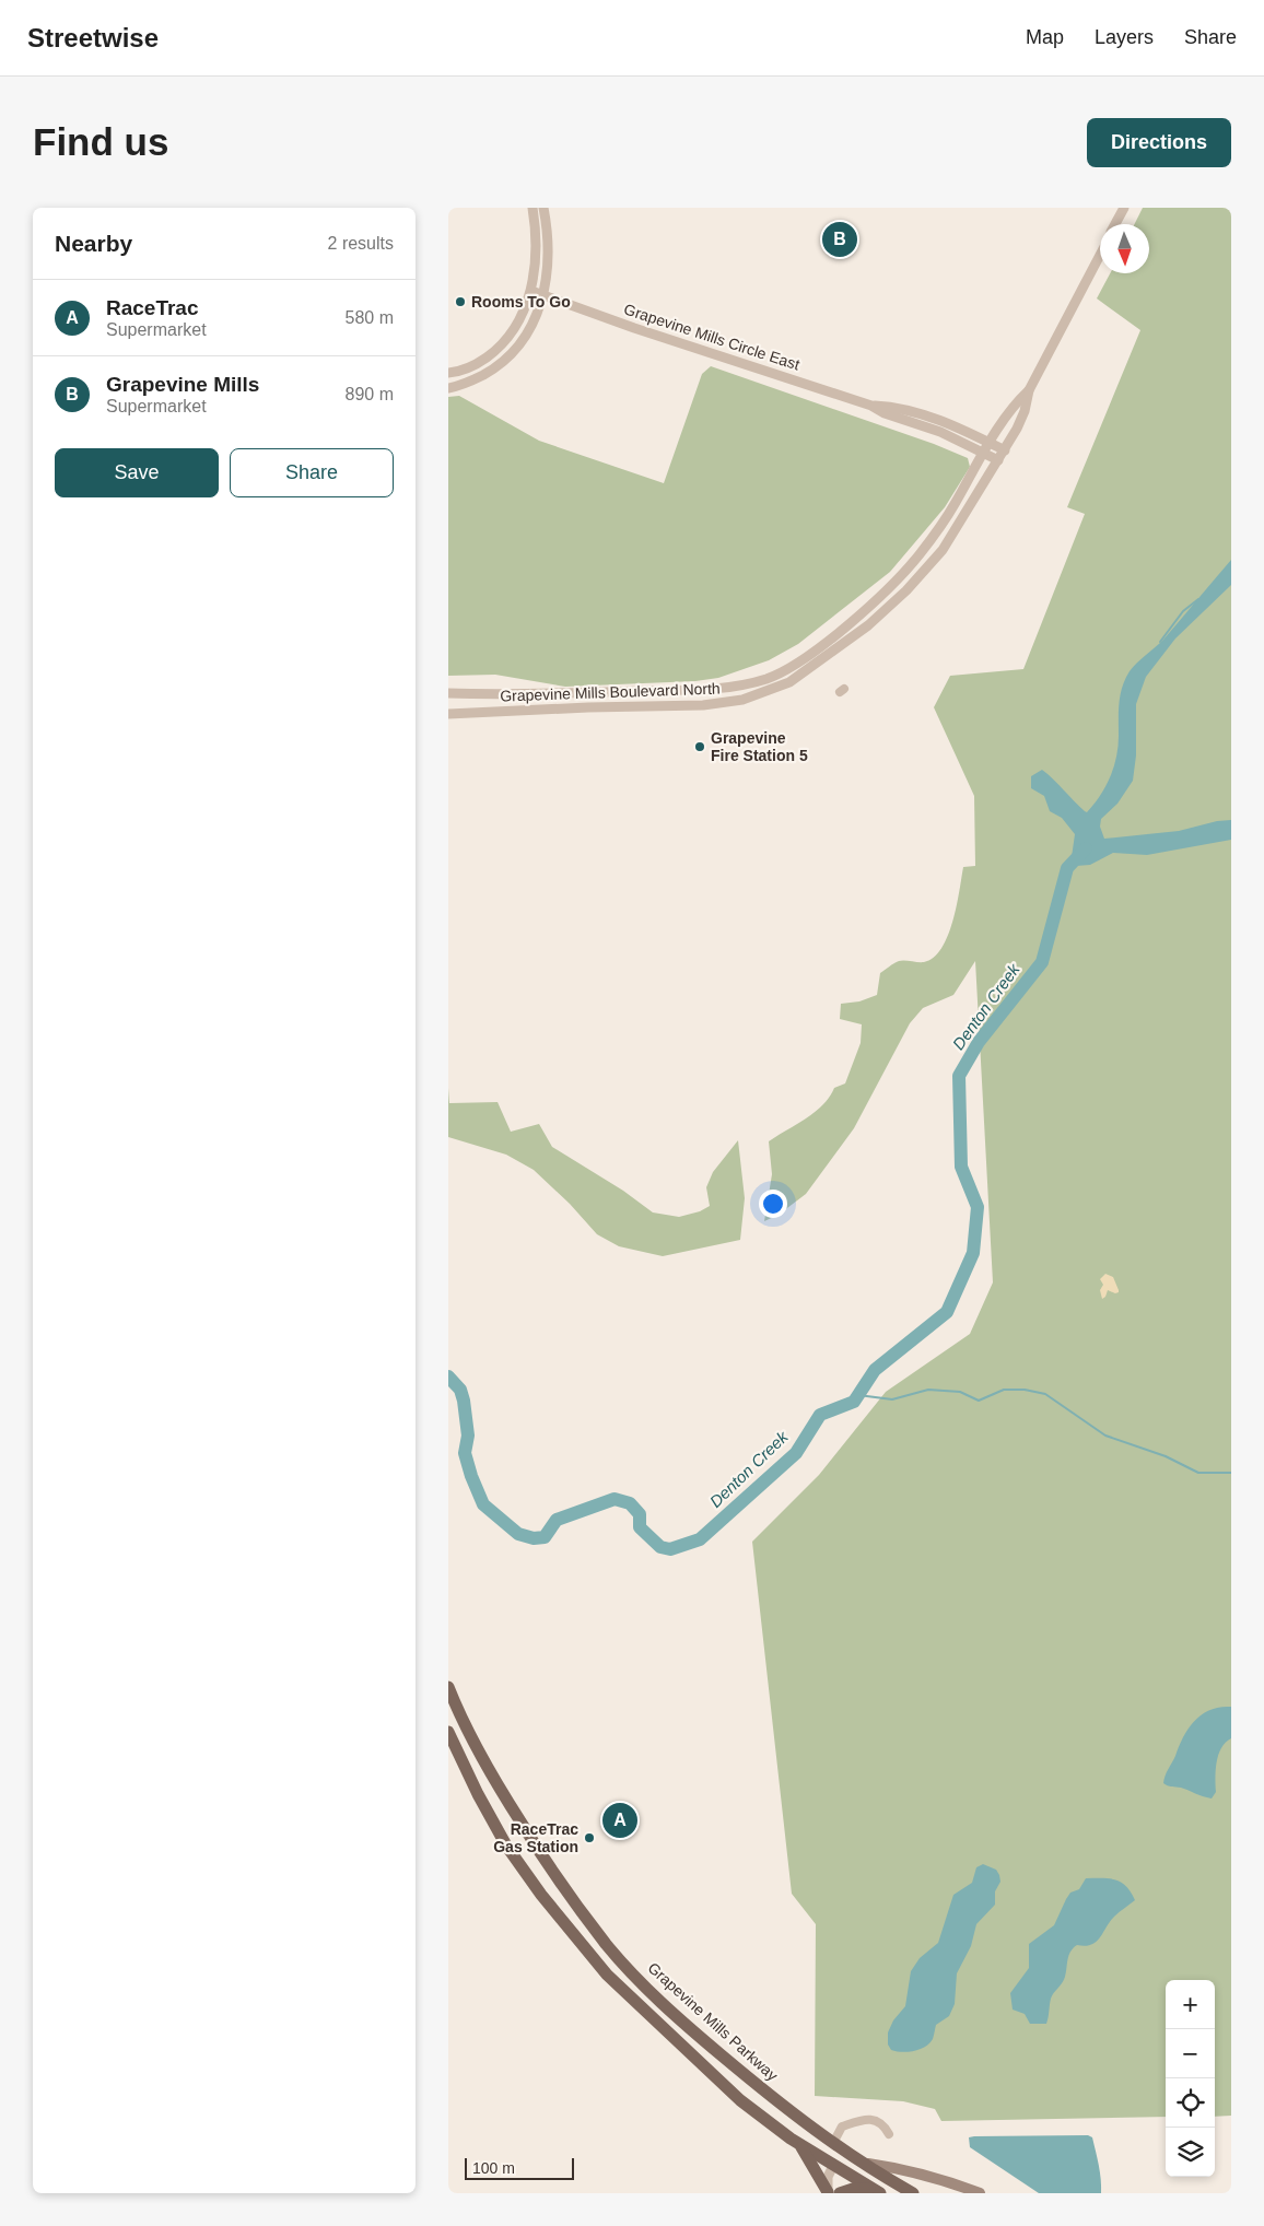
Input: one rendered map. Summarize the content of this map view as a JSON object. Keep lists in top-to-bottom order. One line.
{"streets":{"main road":["Grapevine Mills Parkway"],"street":["Grapevine Mills Circle East","Grapevine Mills Boulevard North"]},"crossings":[["Grapevine Mills Circle East","Grapevine Mills Boulevard North"]],"water":["Denton Creek"],"places":["Rooms To Go","Grapevine Fire Station 5","RaceTrac Gas Station"],"scale_bar":"100 m","north":"bottom","page":{"header":"Streetwise","nav":["Map","Layers","Share"],"buttons":["Directions",["Save","Share"]],"title":"Find us","heading":["Nearby","2 results"],"pins":["B","A"],"list":[{"mark":"A","name":"RaceTrac","note":"Supermarket","value":"580 m"},{"mark":"B","name":"Grapevine Mills","note":"Supermarket","value":"890 m"}],"map_buttons":["+","−"],"scale":"100 m"}}
